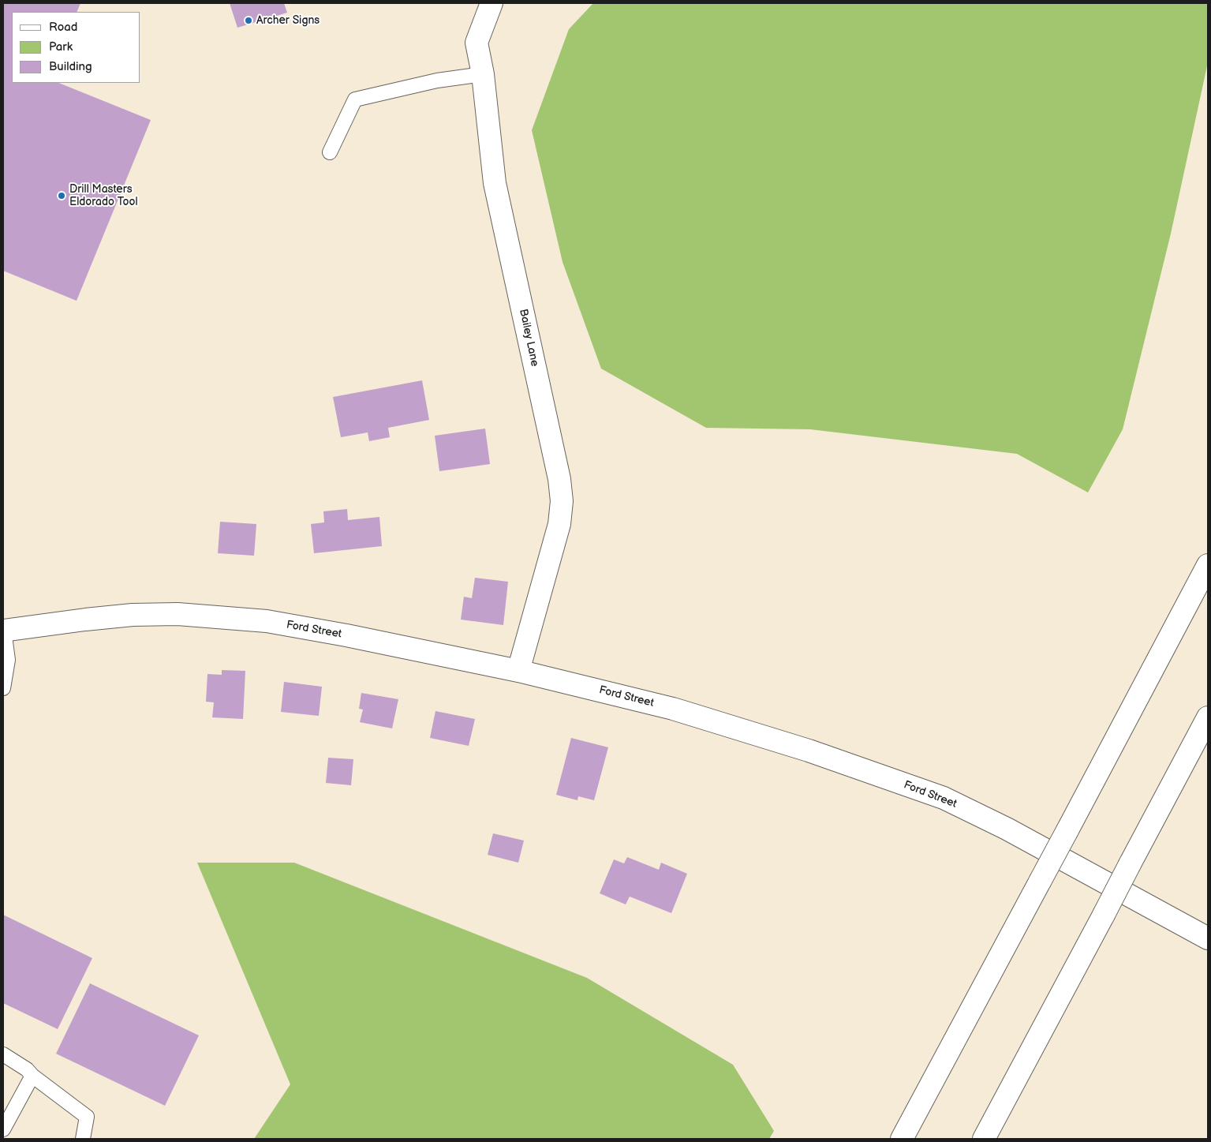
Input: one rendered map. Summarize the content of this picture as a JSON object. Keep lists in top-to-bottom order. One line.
{"streets":{"main road":["Bailey Lane","Ford Street"]},"crossings":[["Bailey Lane","Ford Street"]],"places":["Archer Signs","Drill Masters Eldorado Tool"],"legend":["Road","Park","Building"]}
